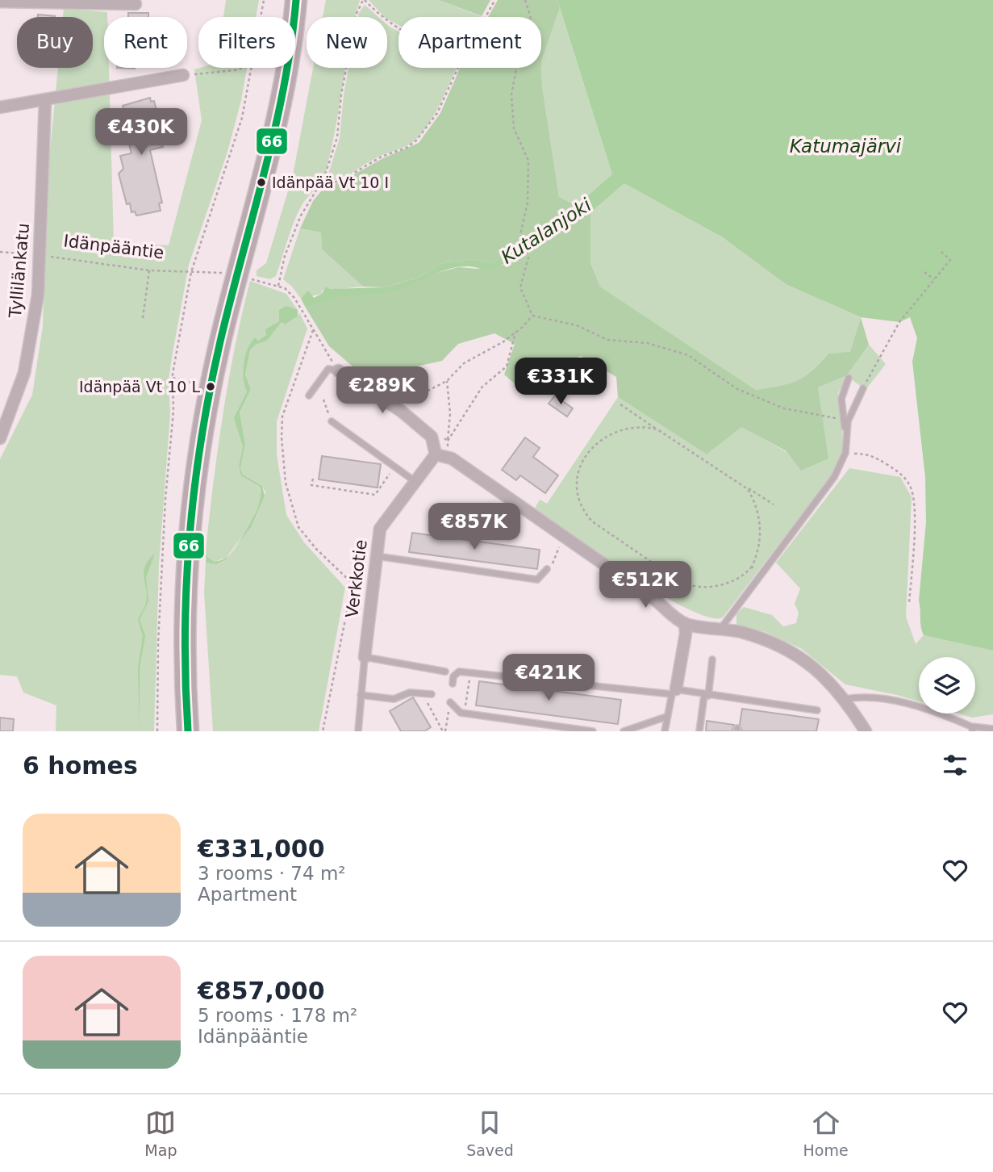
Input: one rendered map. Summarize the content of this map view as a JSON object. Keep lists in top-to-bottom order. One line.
{"streets":{"street":["Tyllilänkatu","Verkkotie"],"path":["Idänpääntie"]},"crossings":[["Idänpääntie","Tyllilänkatu"]],"water":["Katumajärvi","Kutalanjoki"],"places":["Idänpää Vt 10 I","Idänpää Vt 10 L"],"lines":["transit line 66"],"page":{"chip":["Buy","Rent","Filters","New","Apartment"],"price":["€430K","€331K","€289K","€857K","€512K","€421K"],"heading":"6 homes","list":[{"name":"€331,000","note":"3 rooms · 74 m² · Apartment"},{"name":"€857,000","note":"5 rooms · 178 m² · Idänpääntie"}],"tabs":["Map","Saved","Home"]}}
